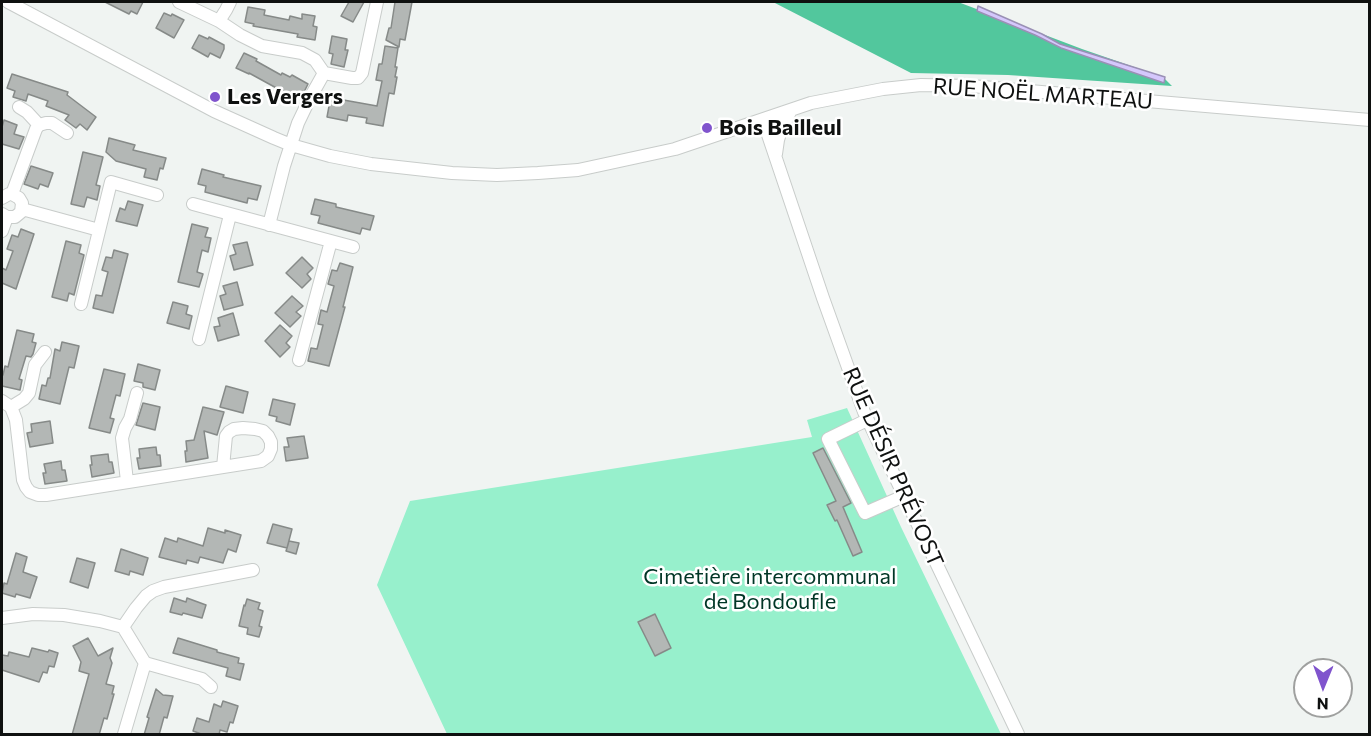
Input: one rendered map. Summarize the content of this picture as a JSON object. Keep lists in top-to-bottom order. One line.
{"streets":{"street":["RUE NOËL MARTEAU","RUE DÉSIR PRÉVOST"]},"crossings":[["RUE NOËL MARTEAU","RUE DÉSIR PRÉVOST"]],"parks":["Cimetière intercommunal de Bondoufle"],"places":["Les Vergers","Bois Bailleul"],"north":"bottom"}
